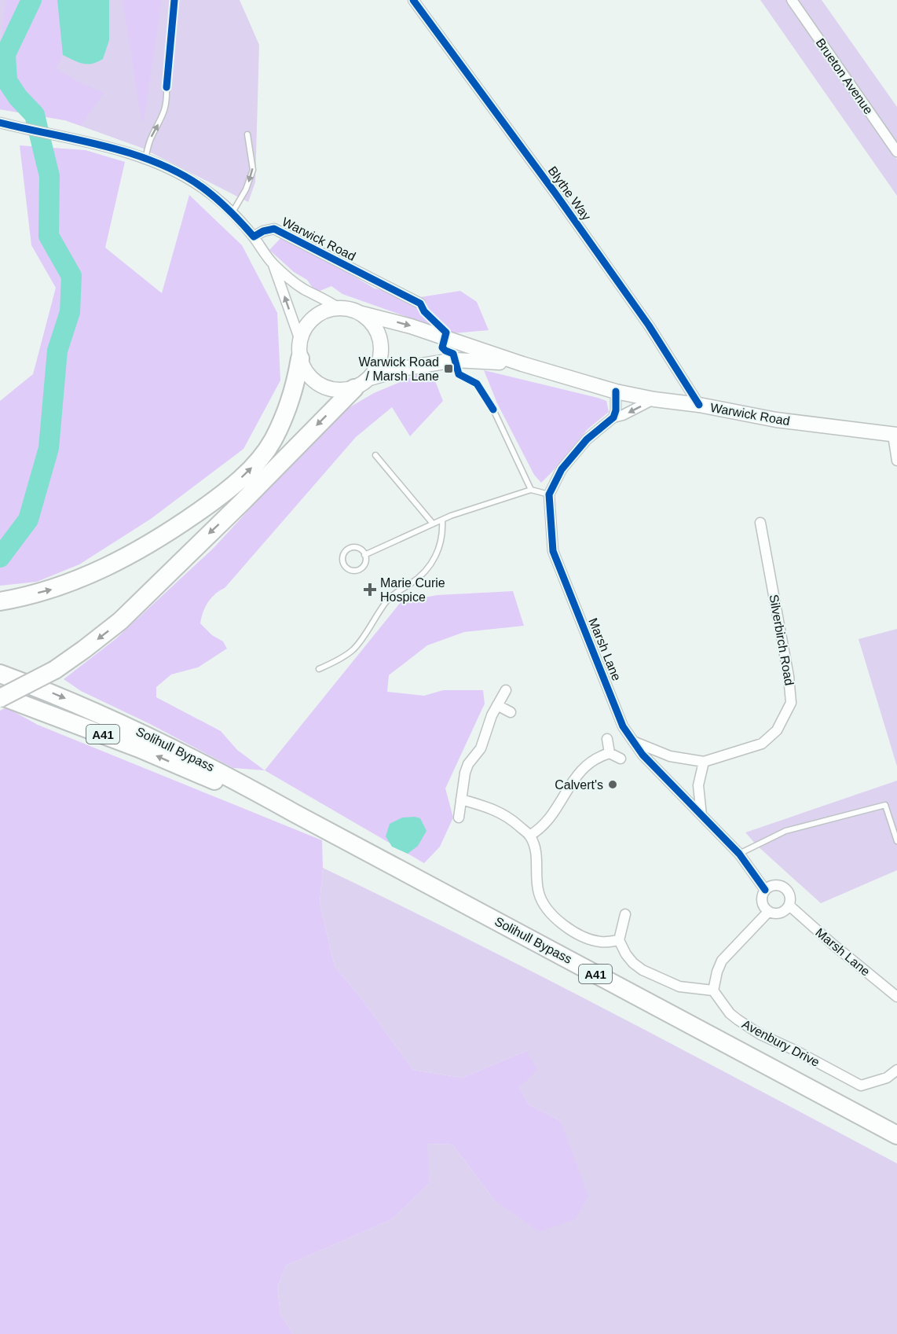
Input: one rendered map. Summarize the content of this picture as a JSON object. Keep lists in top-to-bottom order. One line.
{"streets":{"highway":["A41","Solihull Bypass"],"main road":["Warwick Road"],"street":["Brueton Avenue","Blythe Way","Silverbirch Road","Marsh Lane","Avenbury Drive"]},"crossings":[["Blythe Way","Warwick Road"],["Silverbirch Road","Marsh Lane"]],"places":{"transit":["Warwick Road / Marsh Lane"],"health":["Marie Curie Hospice"],"other":["Calvert's"]}}
